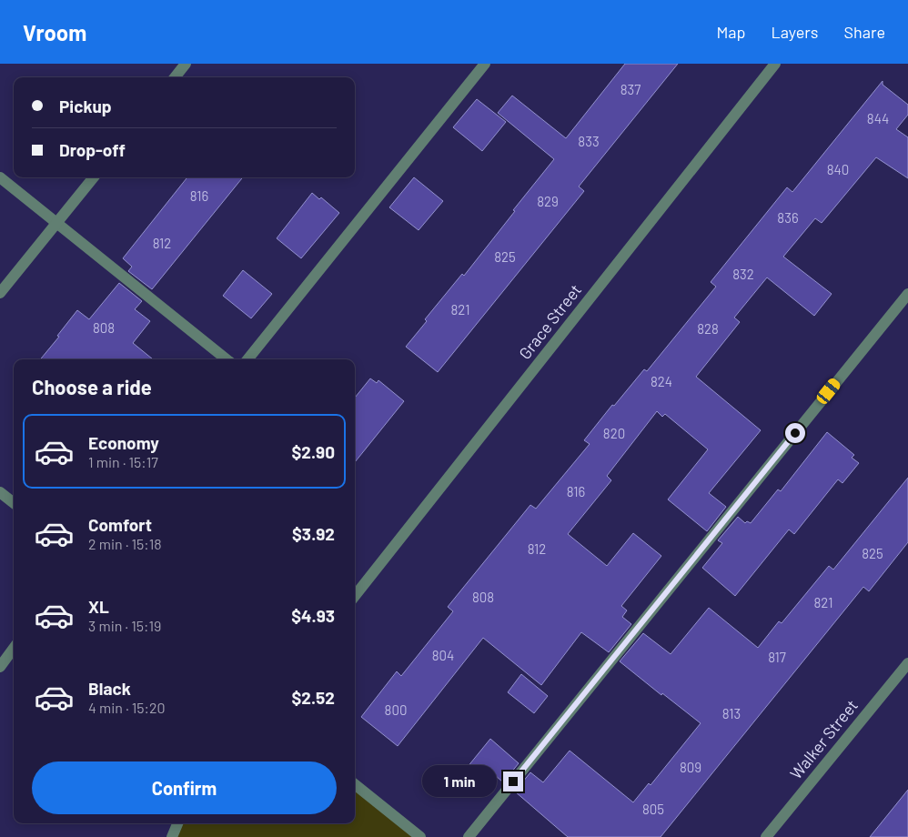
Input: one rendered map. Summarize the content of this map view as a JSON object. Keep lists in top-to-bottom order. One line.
{"streets":{"street":["Grace Street","Walker Street"]},"house_numbers":["837","844","833","840","816","829","836","812","825","832","821","808","828","824","820","816","812","825","808","821","804","817","800","813","809","805"],"page":{"header":"Vroom","nav":["Map","Layers","Share"],"banner":["Pickup","Drop-off"],"heading":"Choose a ride","list":[{"name":"Economy","note":"1 min · 15:17","value":"$2.90"},{"name":"Comfort","note":"2 min · 15:18","value":"$3.92"},{"name":"XL","note":"3 min · 15:19","value":"$4.93"},{"name":"Black","note":"4 min · 15:20","value":"$2.52"}],"buttons":"Confirm","bubble":"1 min"}}
